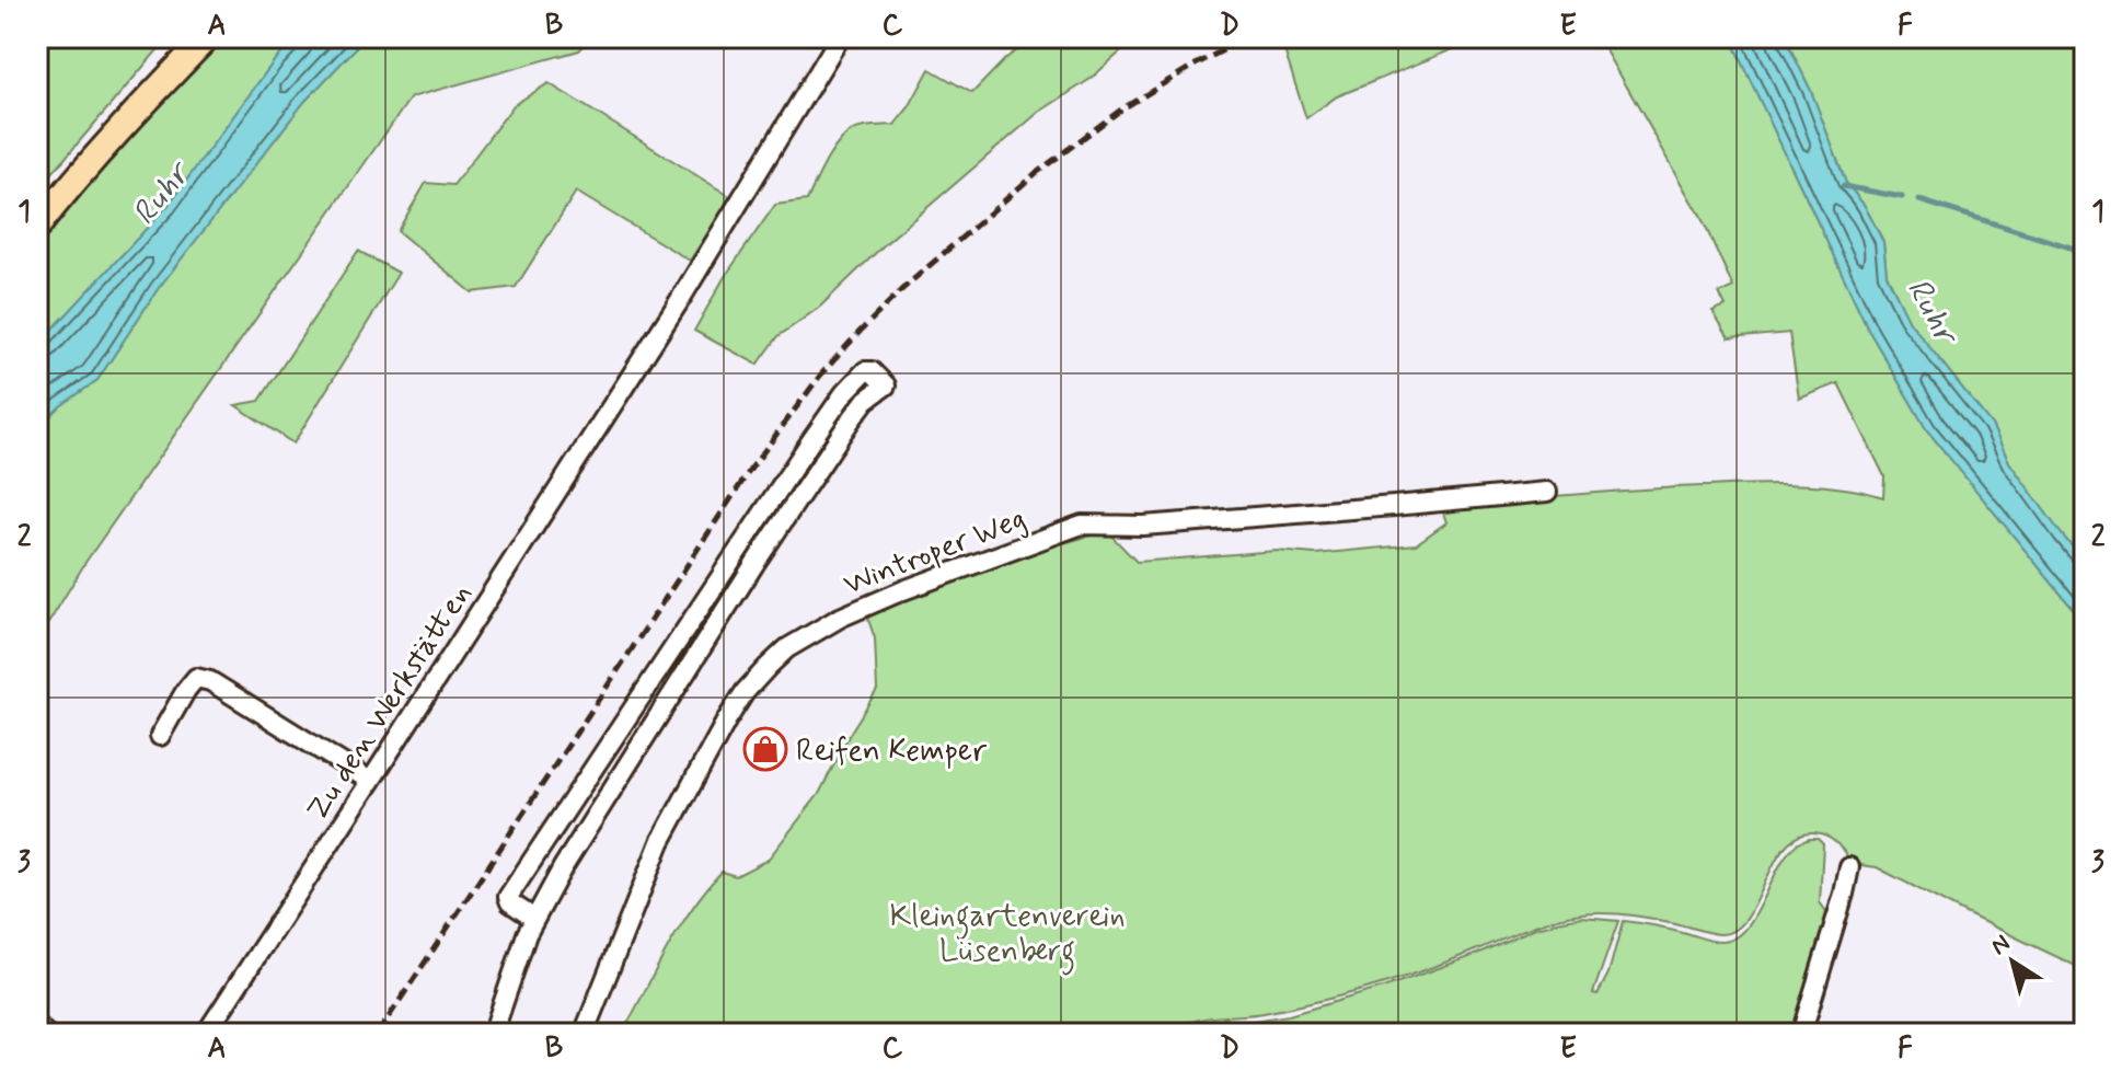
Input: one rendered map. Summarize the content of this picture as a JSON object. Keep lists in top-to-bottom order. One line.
{"streets":{"street":["Wintroper Weg","Zu den Werkstätten"]},"water":["Ruhr"],"parks":["Kleingartenverein Lüsenberg"],"places":{"shop":["Reifen Kemper"]},"north":"top left","grid":{"columns":["A","B","C","D","E","F"],"rows":["1","2","3"]}}
